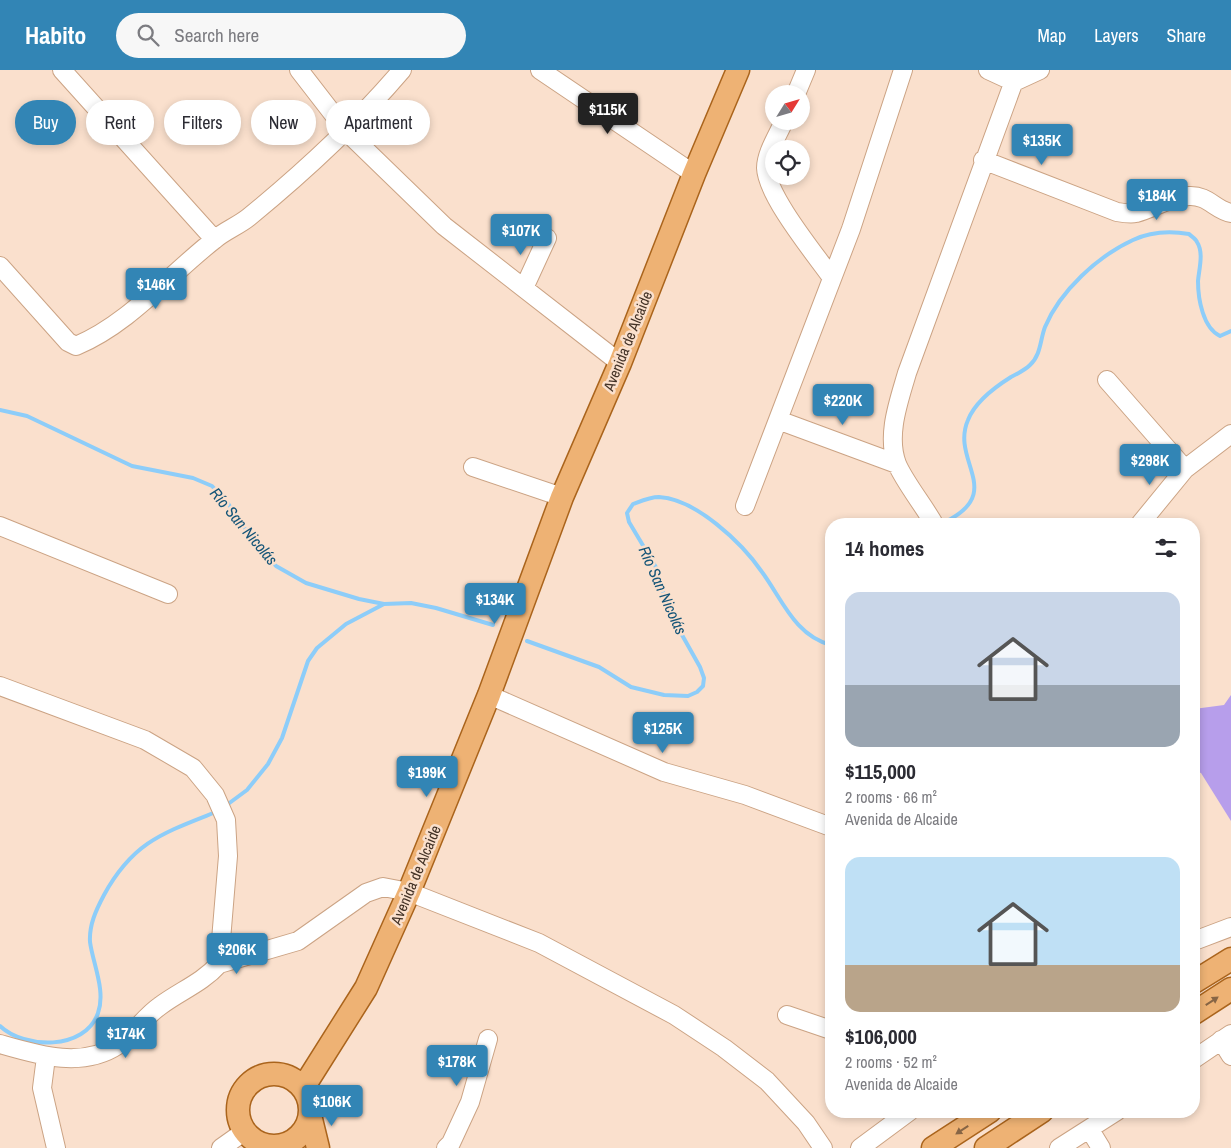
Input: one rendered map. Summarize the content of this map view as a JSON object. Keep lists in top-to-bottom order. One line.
{"streets":{"main road":["Avenida de Alcaide"]},"water":["Río San Nicolás"],"north":"top right","page":{"header":"Habito","search":"Search here","nav":["Map","Layers","Share"],"price":["$115K","$135K","$184K","$107K","$146K","$220K","$298K","$134K","$125K","$199K","$206K","$174K","$178K","$106K"],"chip":["Buy","Rent","Filters","New","Apartment"],"heading":"14 homes","list":[{"name":"$115,000","note":"2 rooms · 66 m² · Avenida de Alcaide"},{"name":"$106,000","note":"2 rooms · 52 m² · Avenida de Alcaide"}]}}
